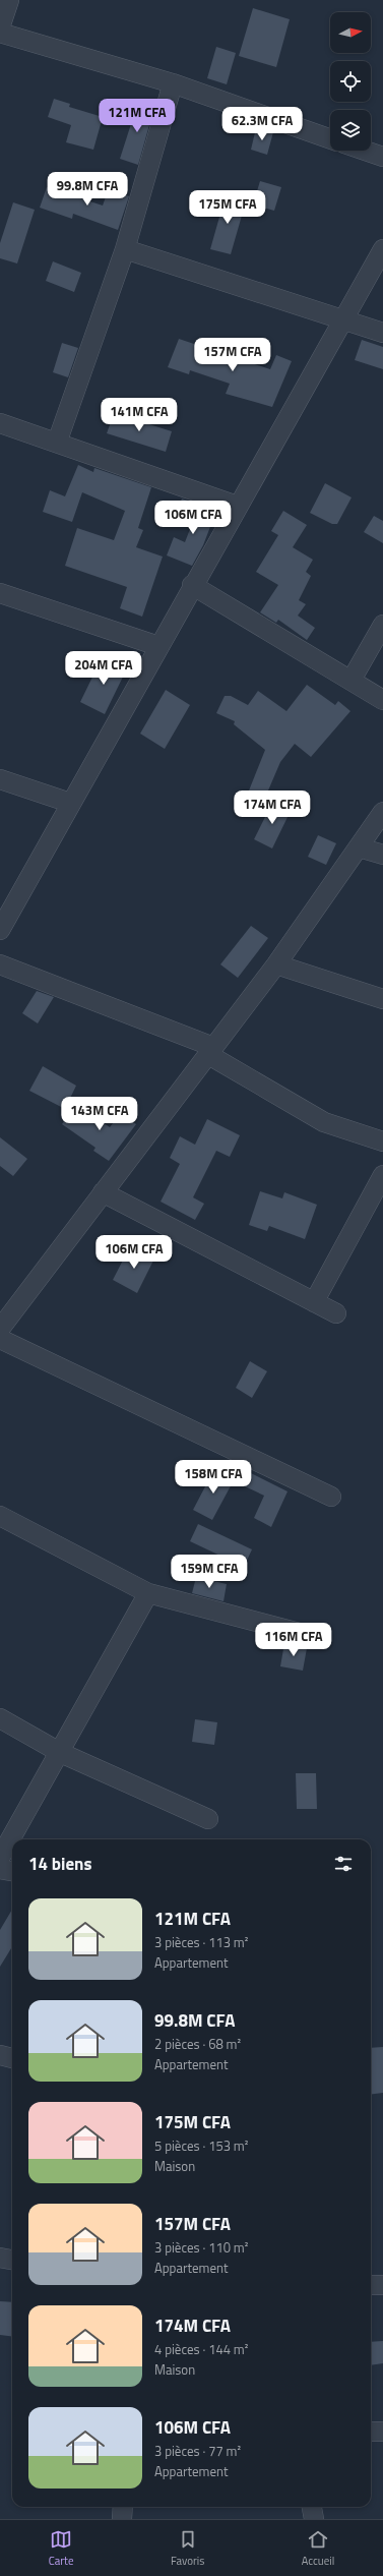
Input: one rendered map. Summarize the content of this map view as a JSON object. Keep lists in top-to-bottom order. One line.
{"north":"right","page":{"price":["121M CFA","62.3M CFA","99.8M CFA","175M CFA","157M CFA","141M CFA","106M CFA","204M CFA","174M CFA","143M CFA","106M CFA","158M CFA","159M CFA","116M CFA"],"heading":"14 biens","list":[{"name":"121M CFA","note":"3 pièces · 113 m² · Appartement"},{"name":"99.8M CFA","note":"2 pièces · 68 m² · Appartement"},{"name":"175M CFA","note":"5 pièces · 153 m² · Maison"},{"name":"157M CFA","note":"3 pièces · 110 m² · Appartement"},{"name":"174M CFA","note":"4 pièces · 144 m² · Maison"},{"name":"106M CFA","note":"3 pièces · 77 m² · Appartement"}],"tabs":["Carte","Favoris","Accueil"]}}
